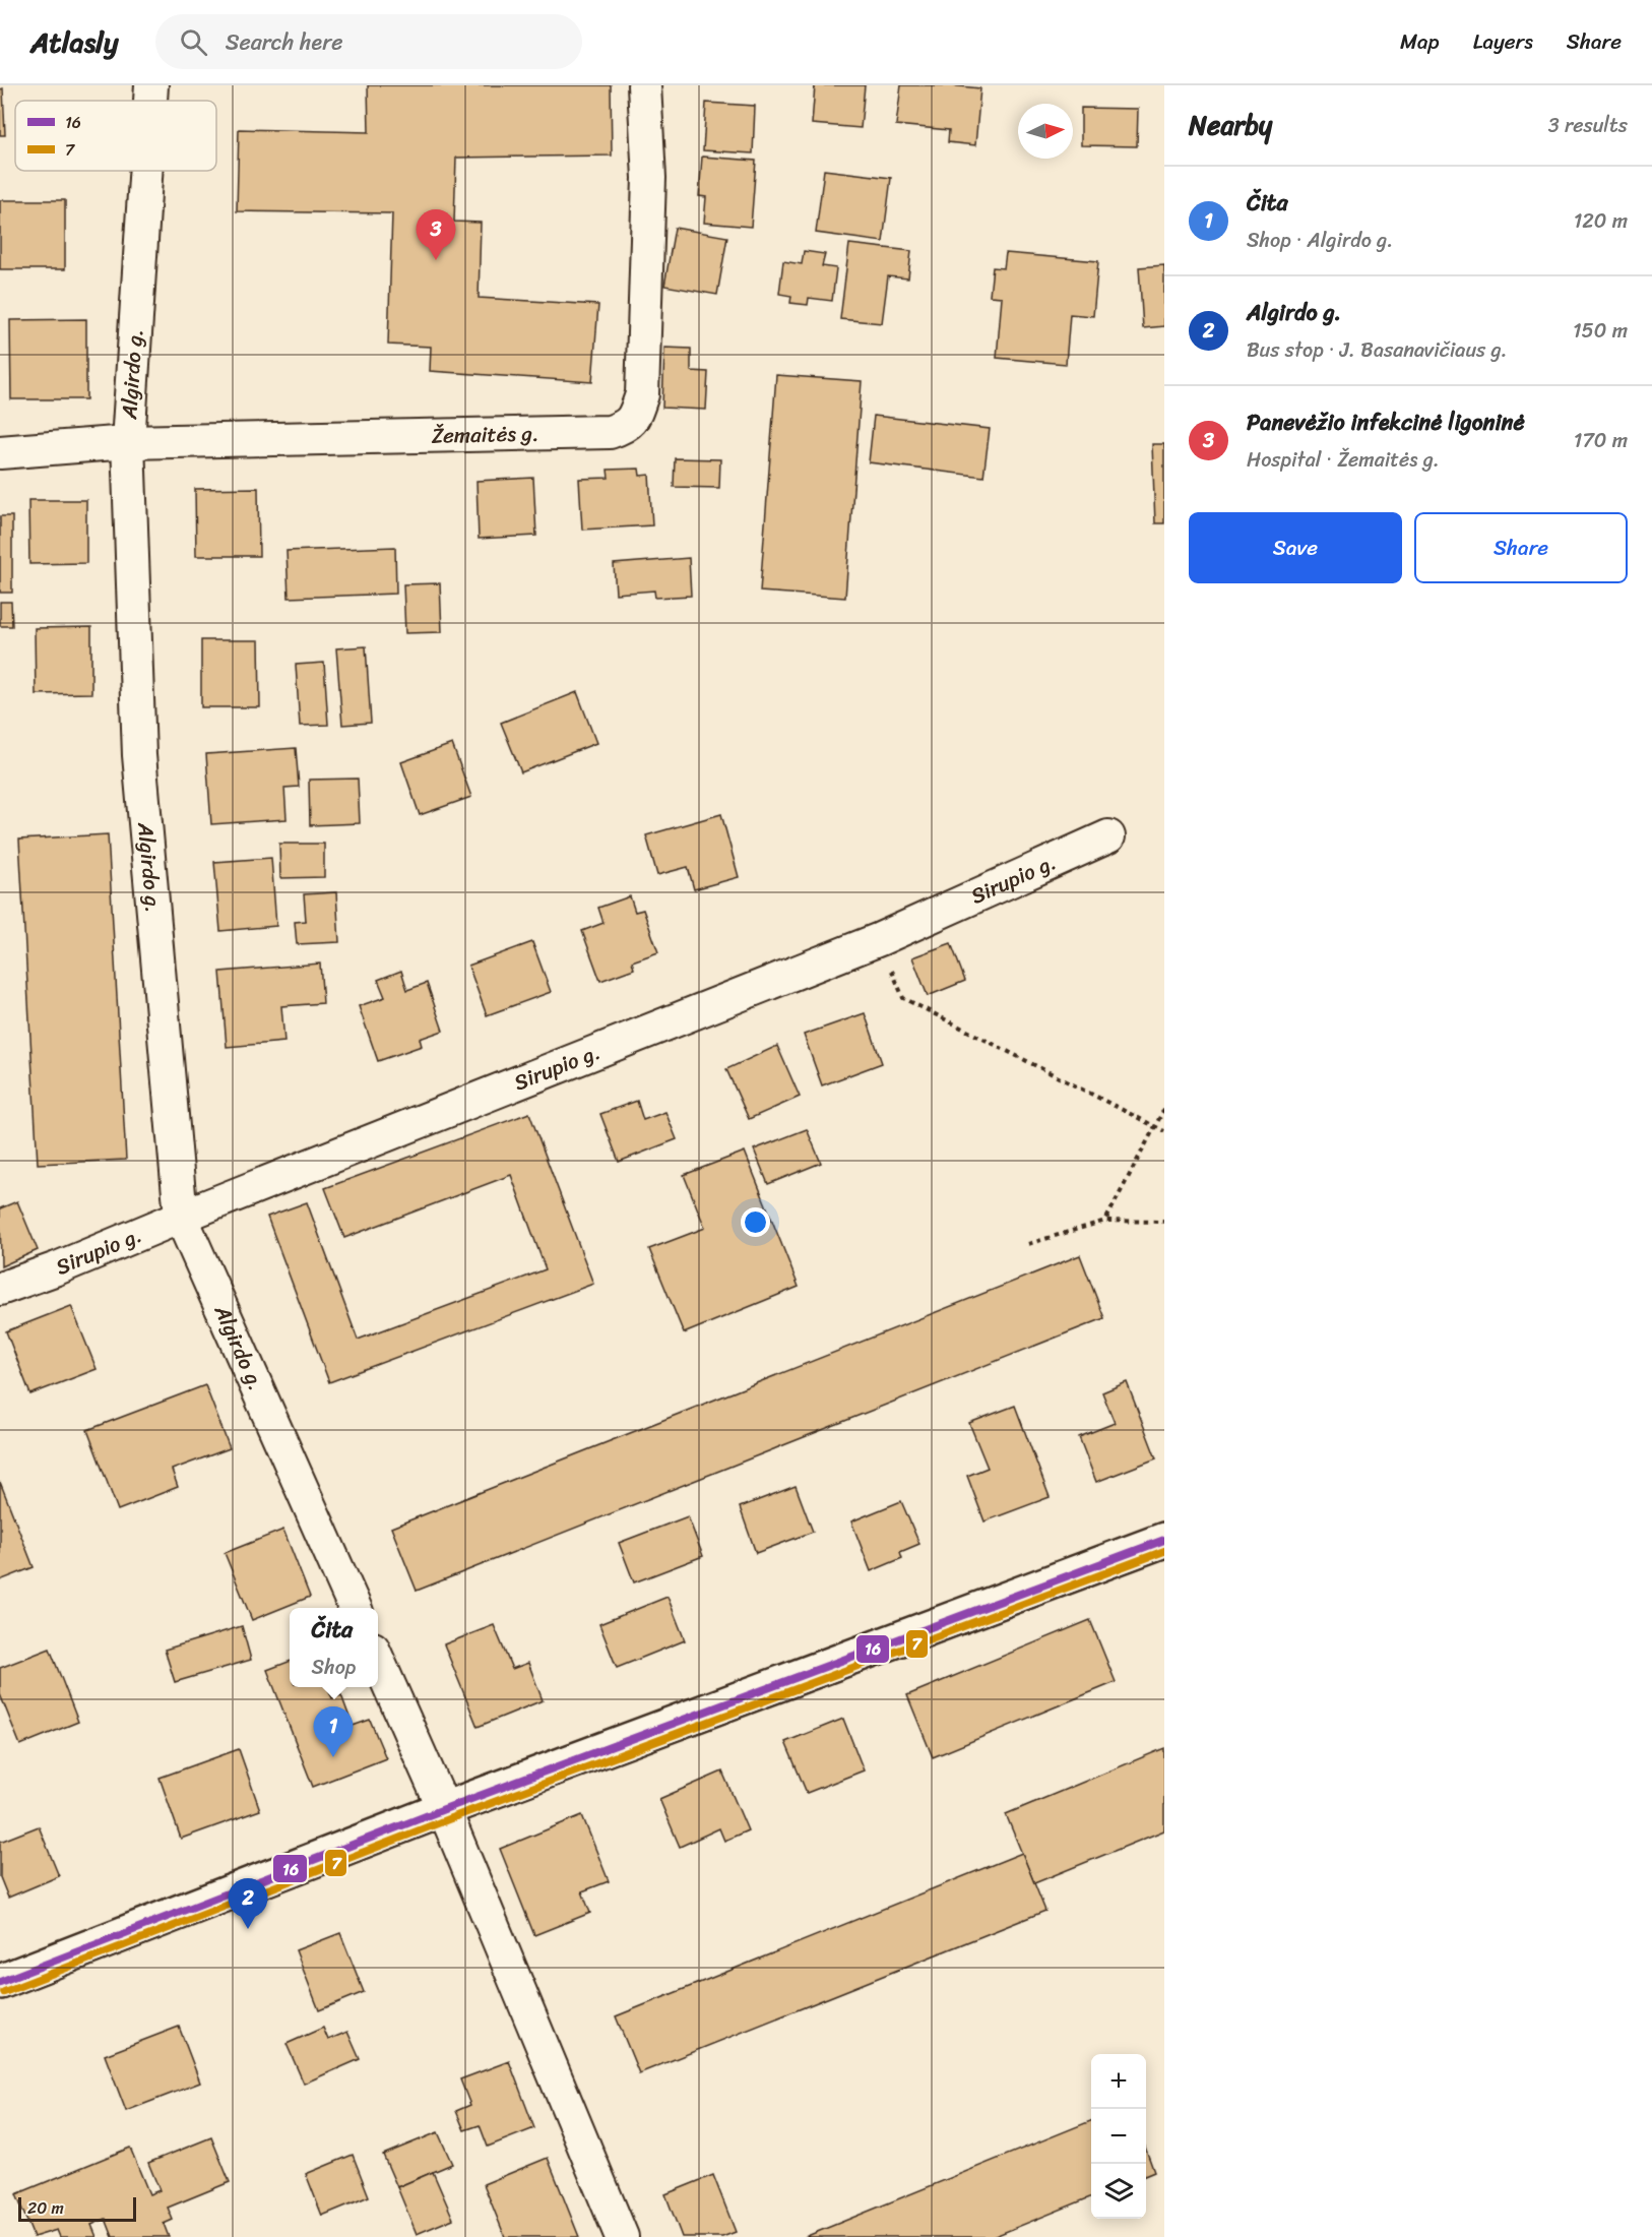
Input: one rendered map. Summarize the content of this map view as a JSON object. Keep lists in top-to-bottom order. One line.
{"streets":{"street":["Algirdo g.","Žemaitės g.","Sirupio g."]},"crossings":[["Algirdo g.","Žemaitės g."],["Algirdo g.","Sirupio g."]],"lines":["transit line 16","transit line 7"],"legend":["16","7"],"scale_bar":"20 m","north":"right","page":{"header":"Atlasly","search":"Search here","nav":["Map","Layers","Share"],"heading":["Nearby","3 results"],"list":[{"mark":"1","name":"Čita","note":"Shop · Algirdo g.","value":"120 m"},{"mark":"2","name":"Algirdo g.","note":"Bus stop · J. Basanavičiaus g.","value":"150 m"},{"mark":"3","name":"Panevėžio infekcinė ligoninė","note":"Hospital · Žemaitės g.","value":"170 m"}],"pins":["3","1","2"],"buttons":["Save","Share"],"popup":["Čita","Shop"],"map_buttons":["+","−"],"scale":"20 m"}}
